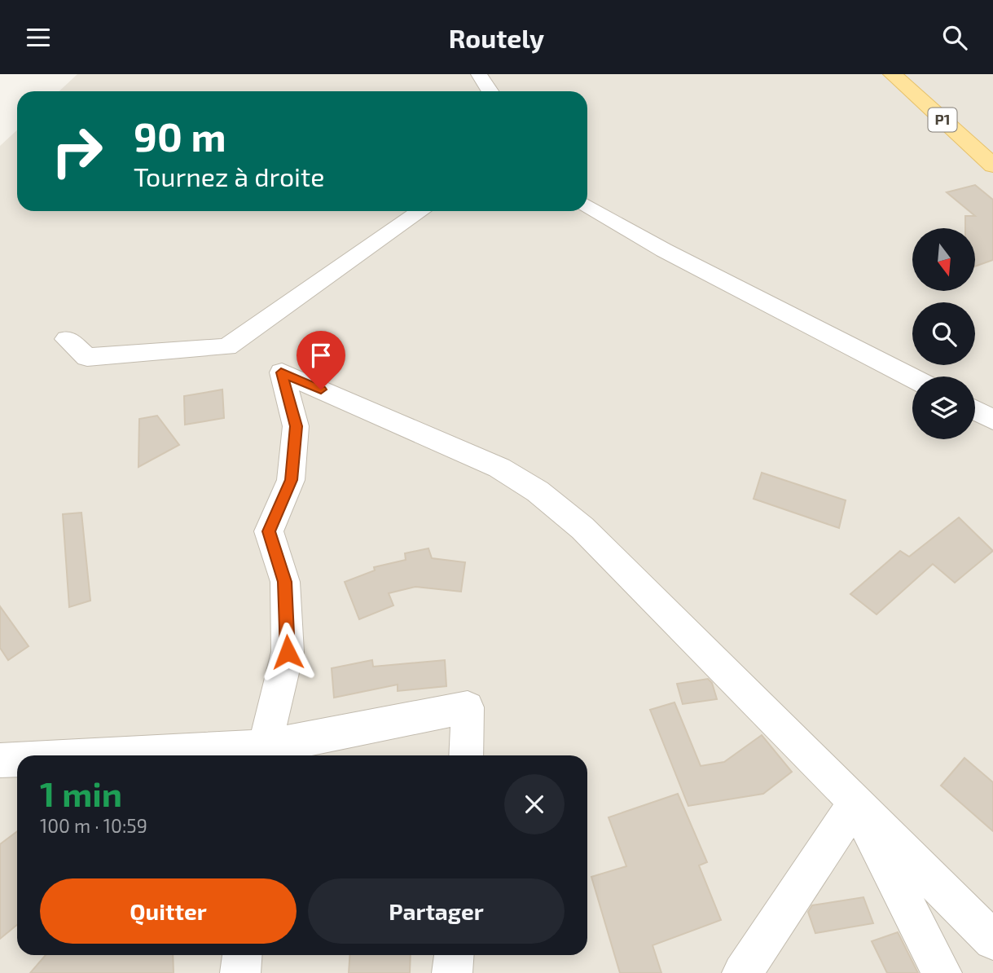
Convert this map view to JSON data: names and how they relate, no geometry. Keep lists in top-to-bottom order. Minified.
{"streets":{"main road":["P1"]},"north":"bottom","page":{"header":"Routely","turn":["90 m","Tournez à droite"],"heading":["1 min","100 m · 10:59"],"buttons":["Quitter","Partager"]}}
